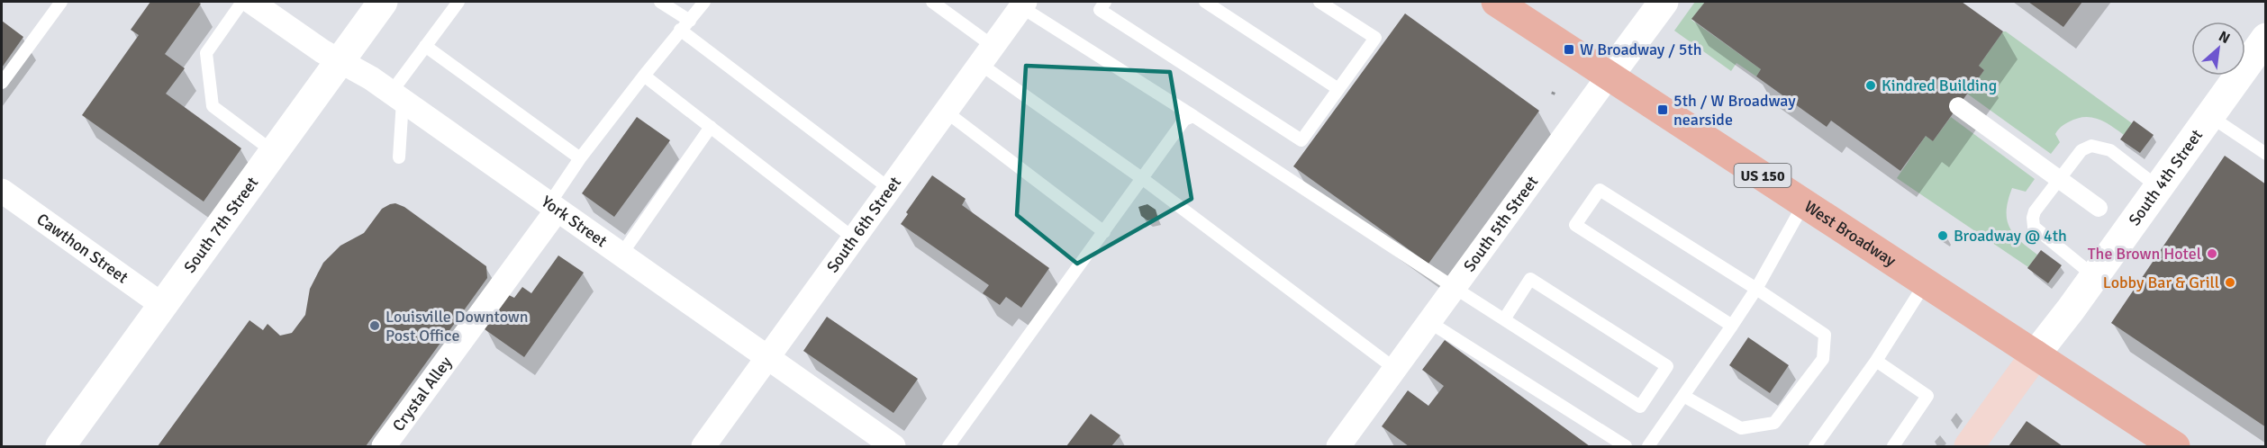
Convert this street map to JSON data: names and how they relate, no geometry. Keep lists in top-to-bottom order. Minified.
{"streets":{"main road":["US 150","South 4th Street","West Broadway"],"street":["York Street","South 7th Street","South 6th Street","South 5th Street","Cawthon Street","Crystal Alley"]},"crossings":[["South 4th Street","West Broadway"],["York Street","South 7th Street"],["York Street","South 6th Street"],["York Street","Crystal Alley"],["South 7th Street","Cawthon Street"],["South 5th Street","West Broadway"]],"places":{"transit":["W Broadway / 5th","5th / W Broadway nearside"],"other":["Kindred Building","Broadway @ 4th","The Brown Hotel","Lobby Bar & Grill","Louisville Downtown Post Office"]},"north":"top right"}
